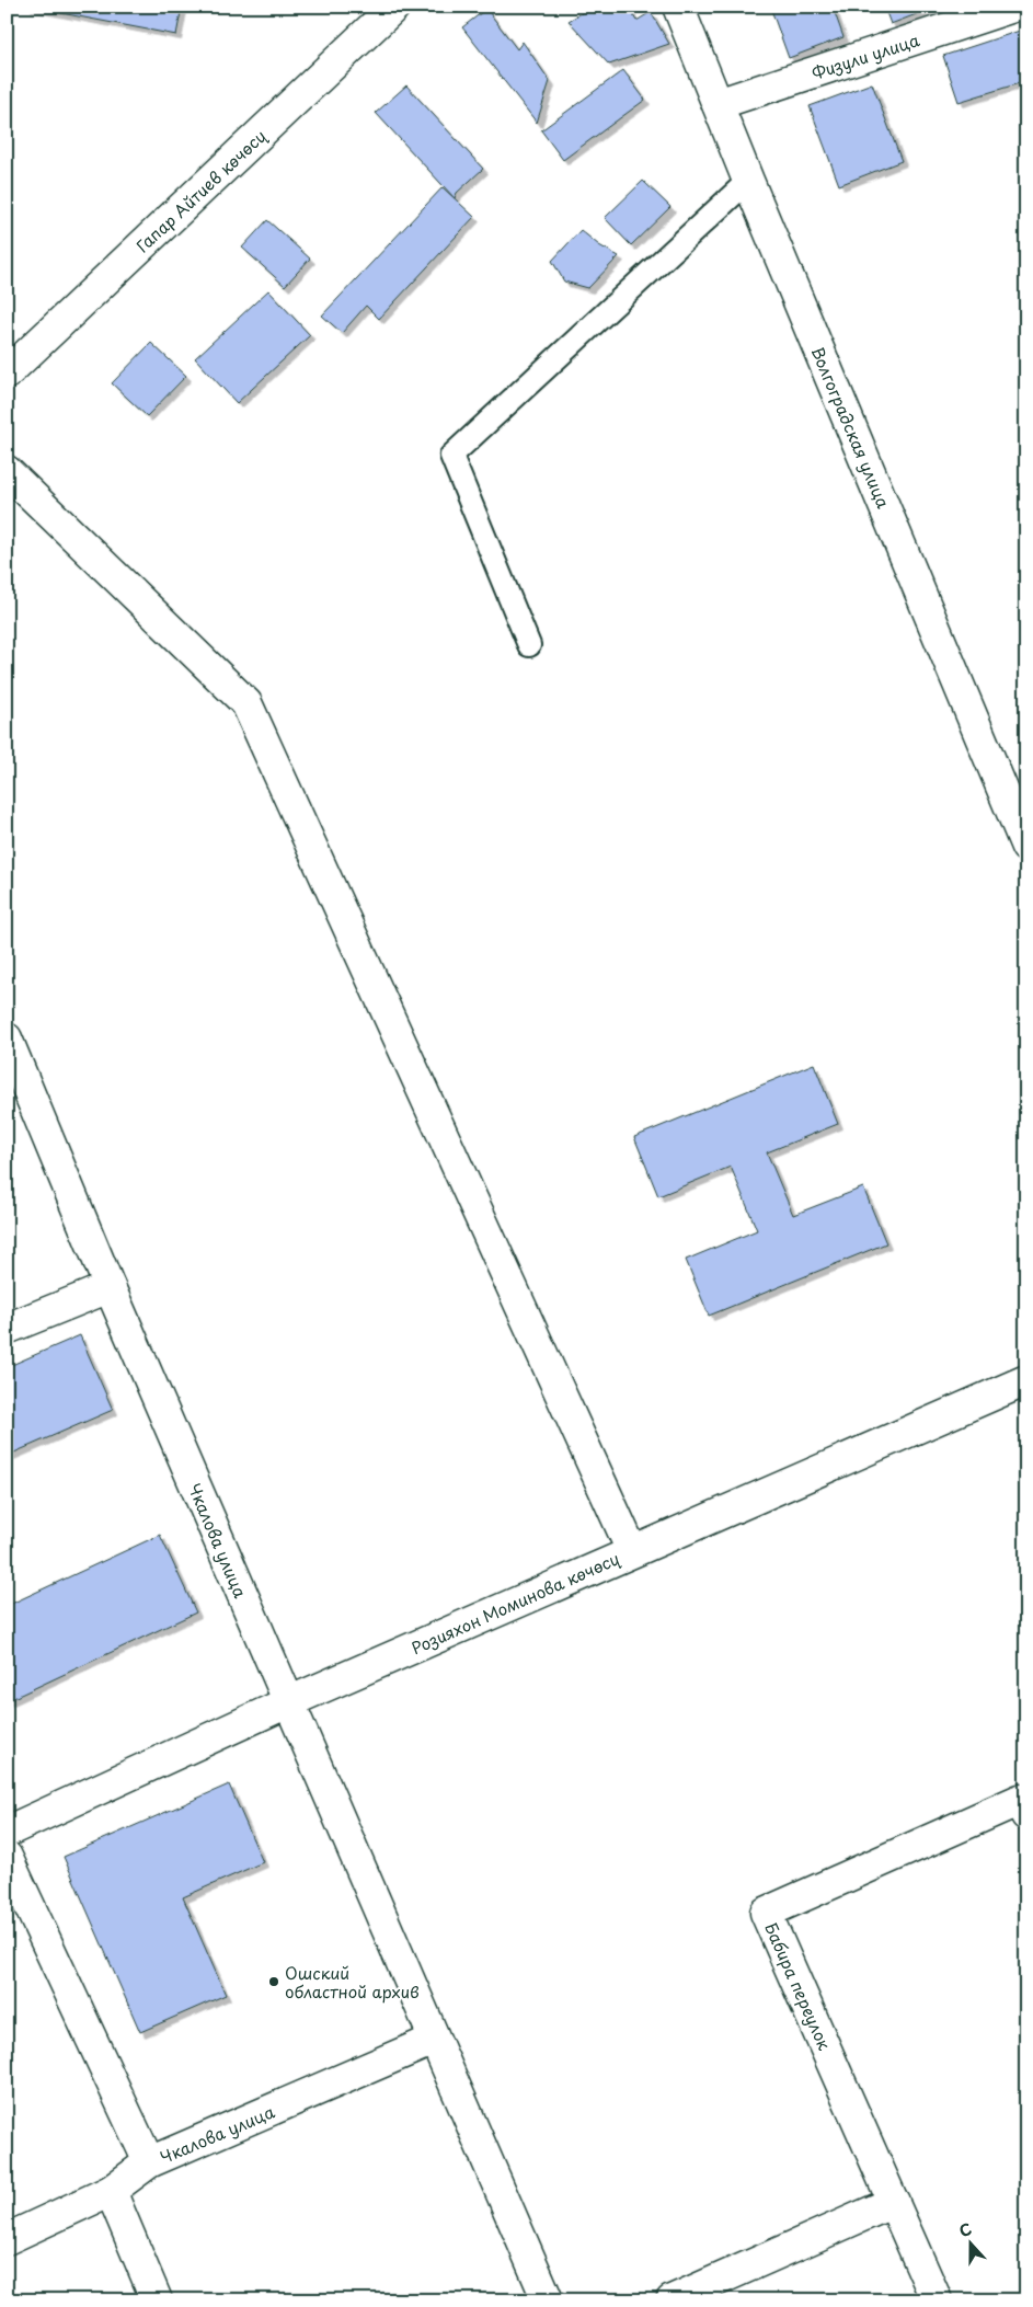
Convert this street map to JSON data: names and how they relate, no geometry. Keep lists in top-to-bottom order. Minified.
{"streets":{"street":["Физули улица","Гапар Айтиев көчөсү","Волгоградская улица","Чкалова улица","Розияхон Моминова көчөсү","Бабира переулок"]},"crossings":[["Физули улица","Волгоградская улица"],["Чкалова улица","Розияхон Моминова көчөсү"]],"places":["Ошский областной архив"],"north":"top"}
